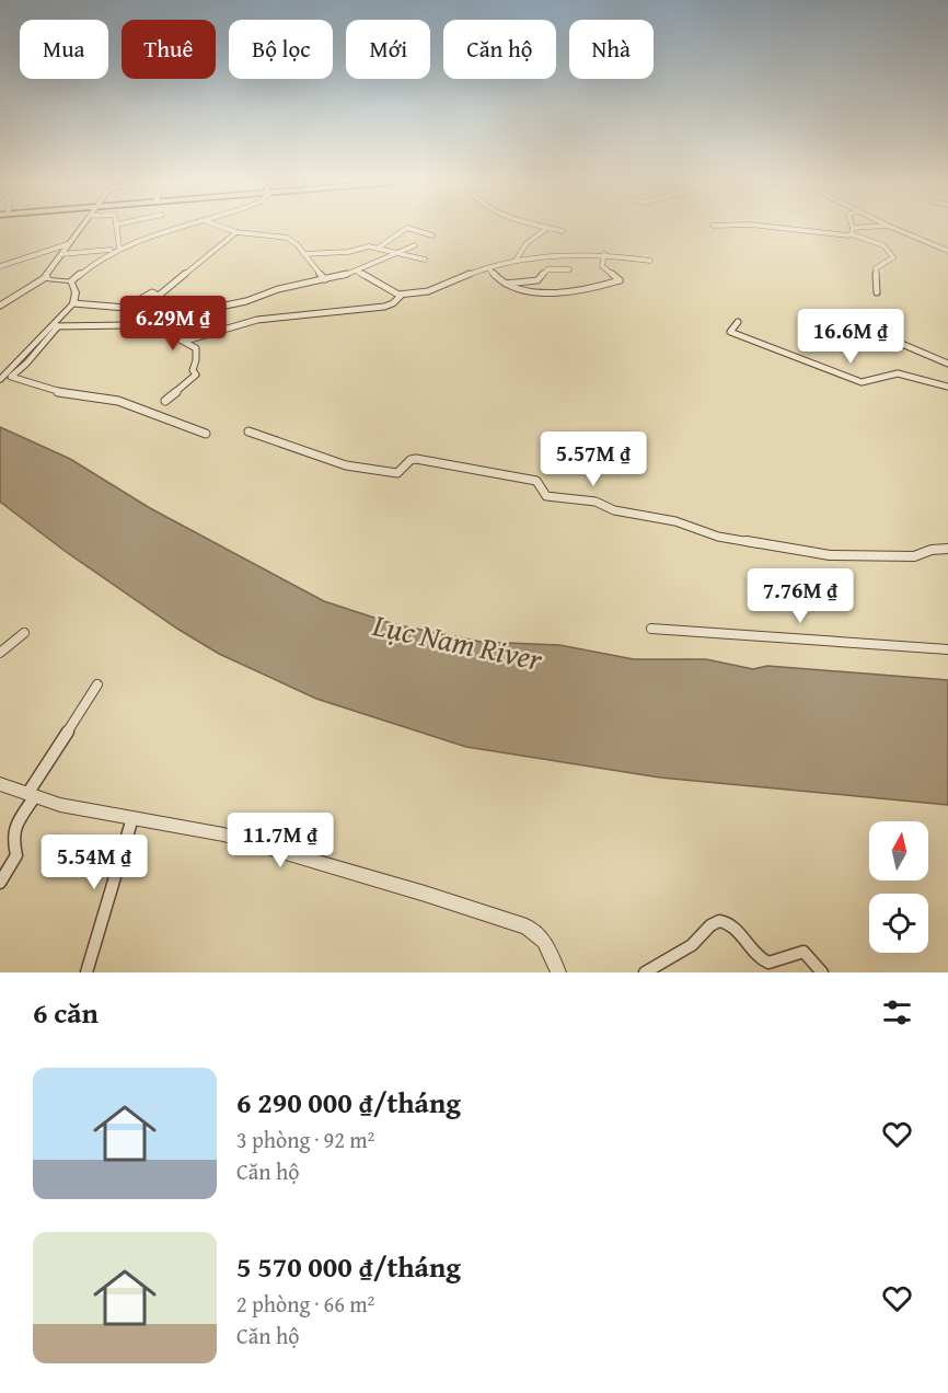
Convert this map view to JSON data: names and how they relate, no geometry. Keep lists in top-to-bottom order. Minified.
{"water":["Lục Nam River"],"north":"top","page":{"chip":["Mua","Thuê","Bộ lọc","Mới","Căn hộ","Nhà"],"price":["6.29M ₫","16.6M ₫","5.57M ₫","7.76M ₫","11.7M ₫","5.54M ₫"],"heading":"6 căn","list":[{"name":"6 290 000 ₫/tháng","note":"3 phòng · 92 m² · Căn hộ"},{"name":"5 570 000 ₫/tháng","note":"2 phòng · 66 m² · Căn hộ"}]}}
